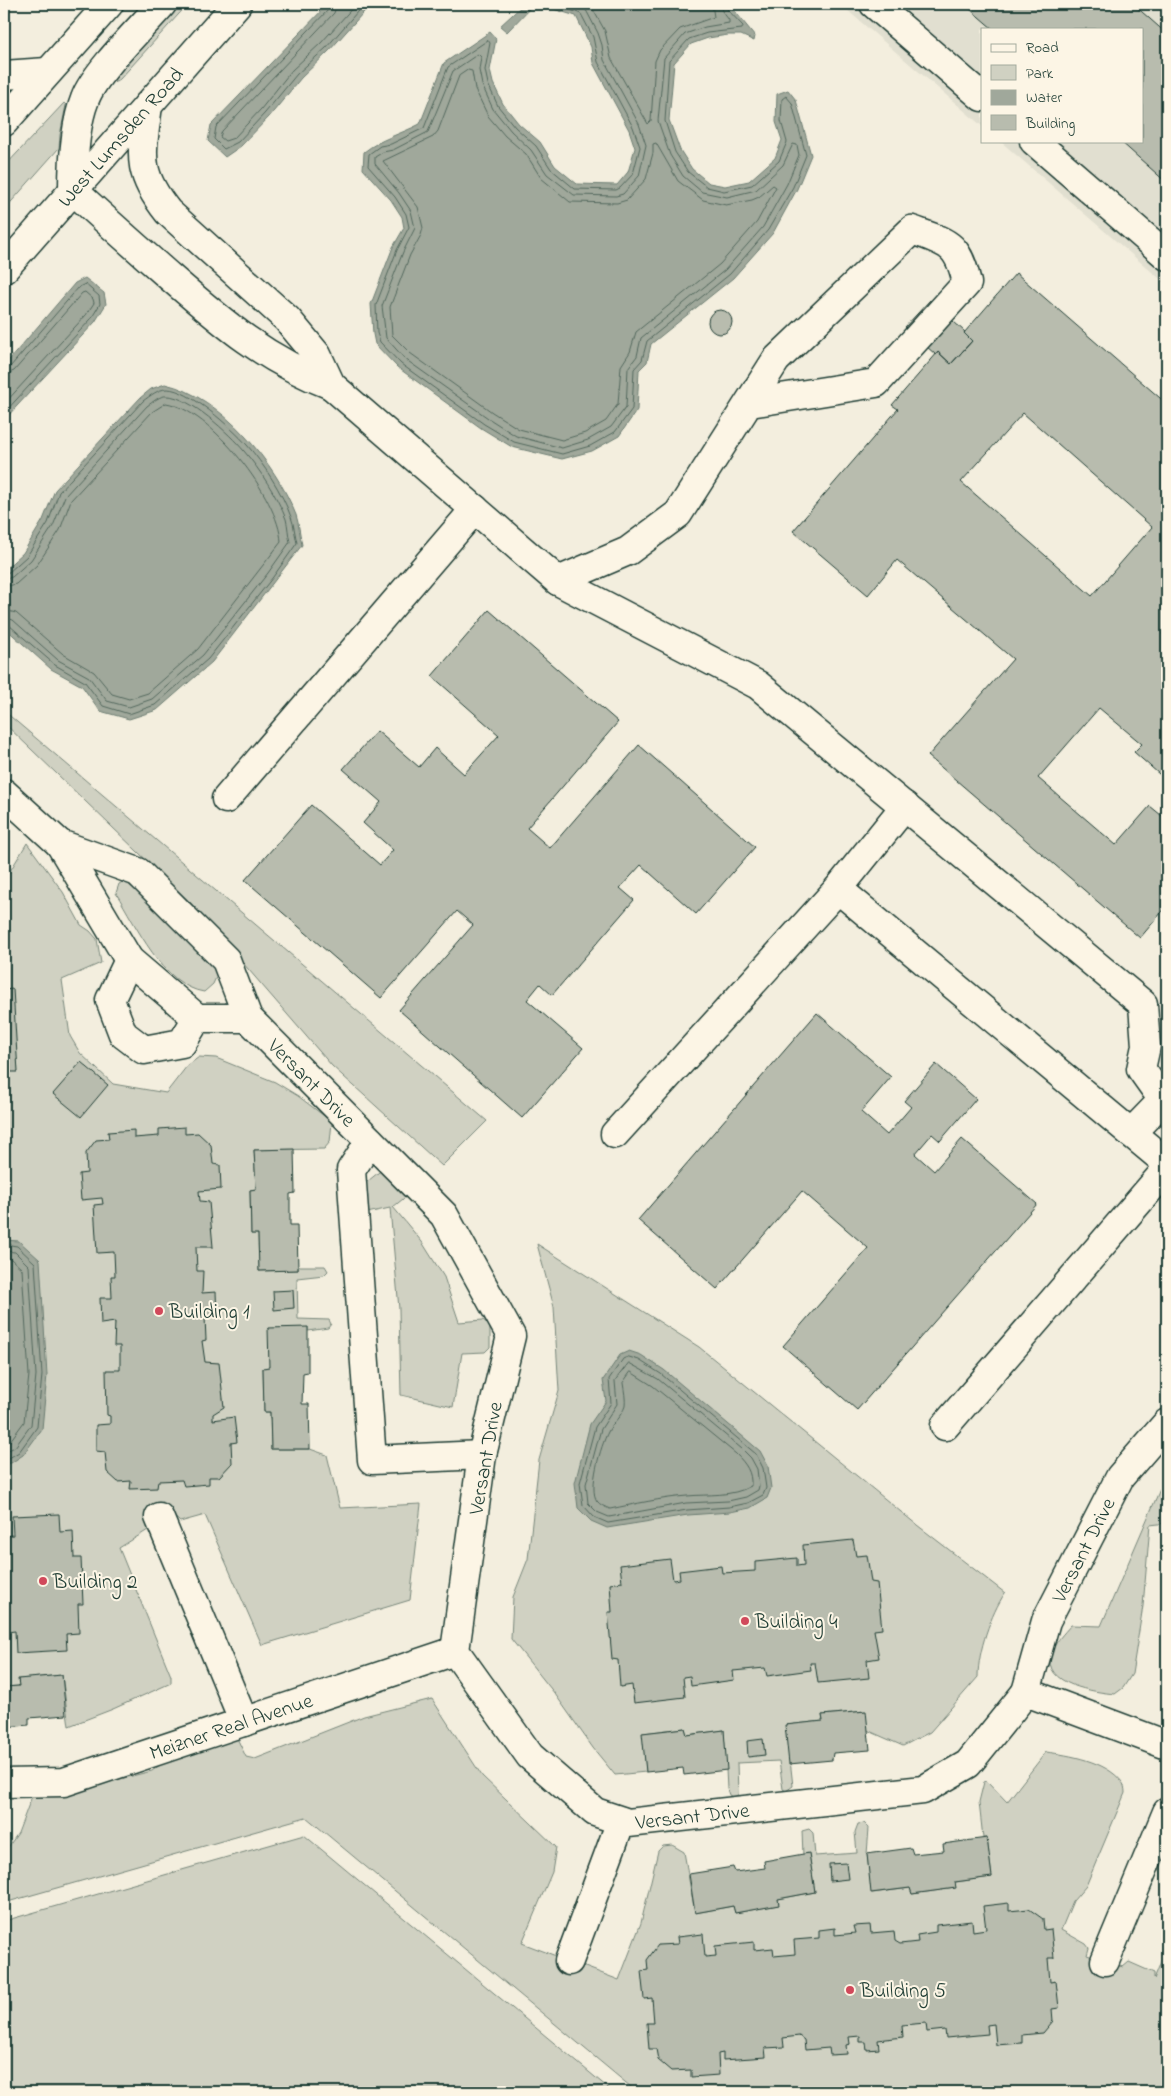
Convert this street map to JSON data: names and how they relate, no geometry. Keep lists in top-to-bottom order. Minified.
{"streets":{"street":["West Lumsden Road","Versant Drive","Meizner Real Avenue"]},"crossings":[["Versant Drive","Meizner Real Avenue"]],"places":["Building 1","Building 2","Building 4","Building 5"],"legend":["Road","Park","Water","Building"]}
